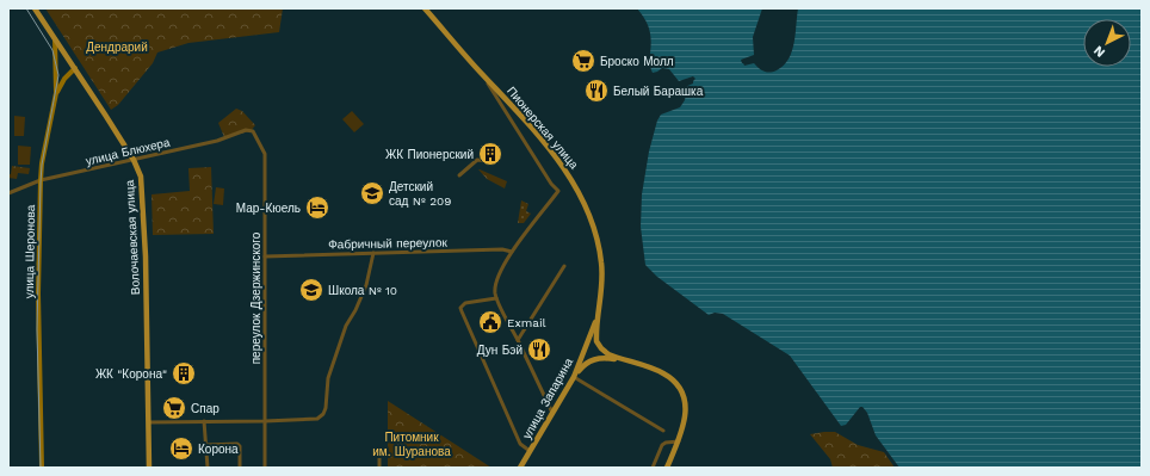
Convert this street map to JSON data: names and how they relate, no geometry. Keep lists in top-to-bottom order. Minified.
{"streets":{"main road":["Пионерская улица","Волочаевская улица","улица Шеронова","улица Запарина"],"street":["улица Блюхера","Фабричный переулок","переулок Дзержинского"]},"crossings":[["Пионерская улица","улица Запарина"],["улица Блюхера","Волочаевская улица"],["улица Блюхера","улица Шеронова"],["улица Блюхера","переулок Дзержинского"],["Волочаевская улица","улица Шеронова"],["Фабричный переулок","переулок Дзержинского"]],"parks":["Дендрарий","Питомник им. Шуранова"],"places":{"supermarket":["Броско Молл","Спар"],"restaurant":["Белый Барашка","Дун Бэй"],"building":["ЖК Пионерский","ЖК \"Корона\""],"school or university":["Детский сад № 209","Школа № 10"],"hotel":["Мар-Кюель","Корона"],"public building":["Exmail"]},"north":"bottom left"}
